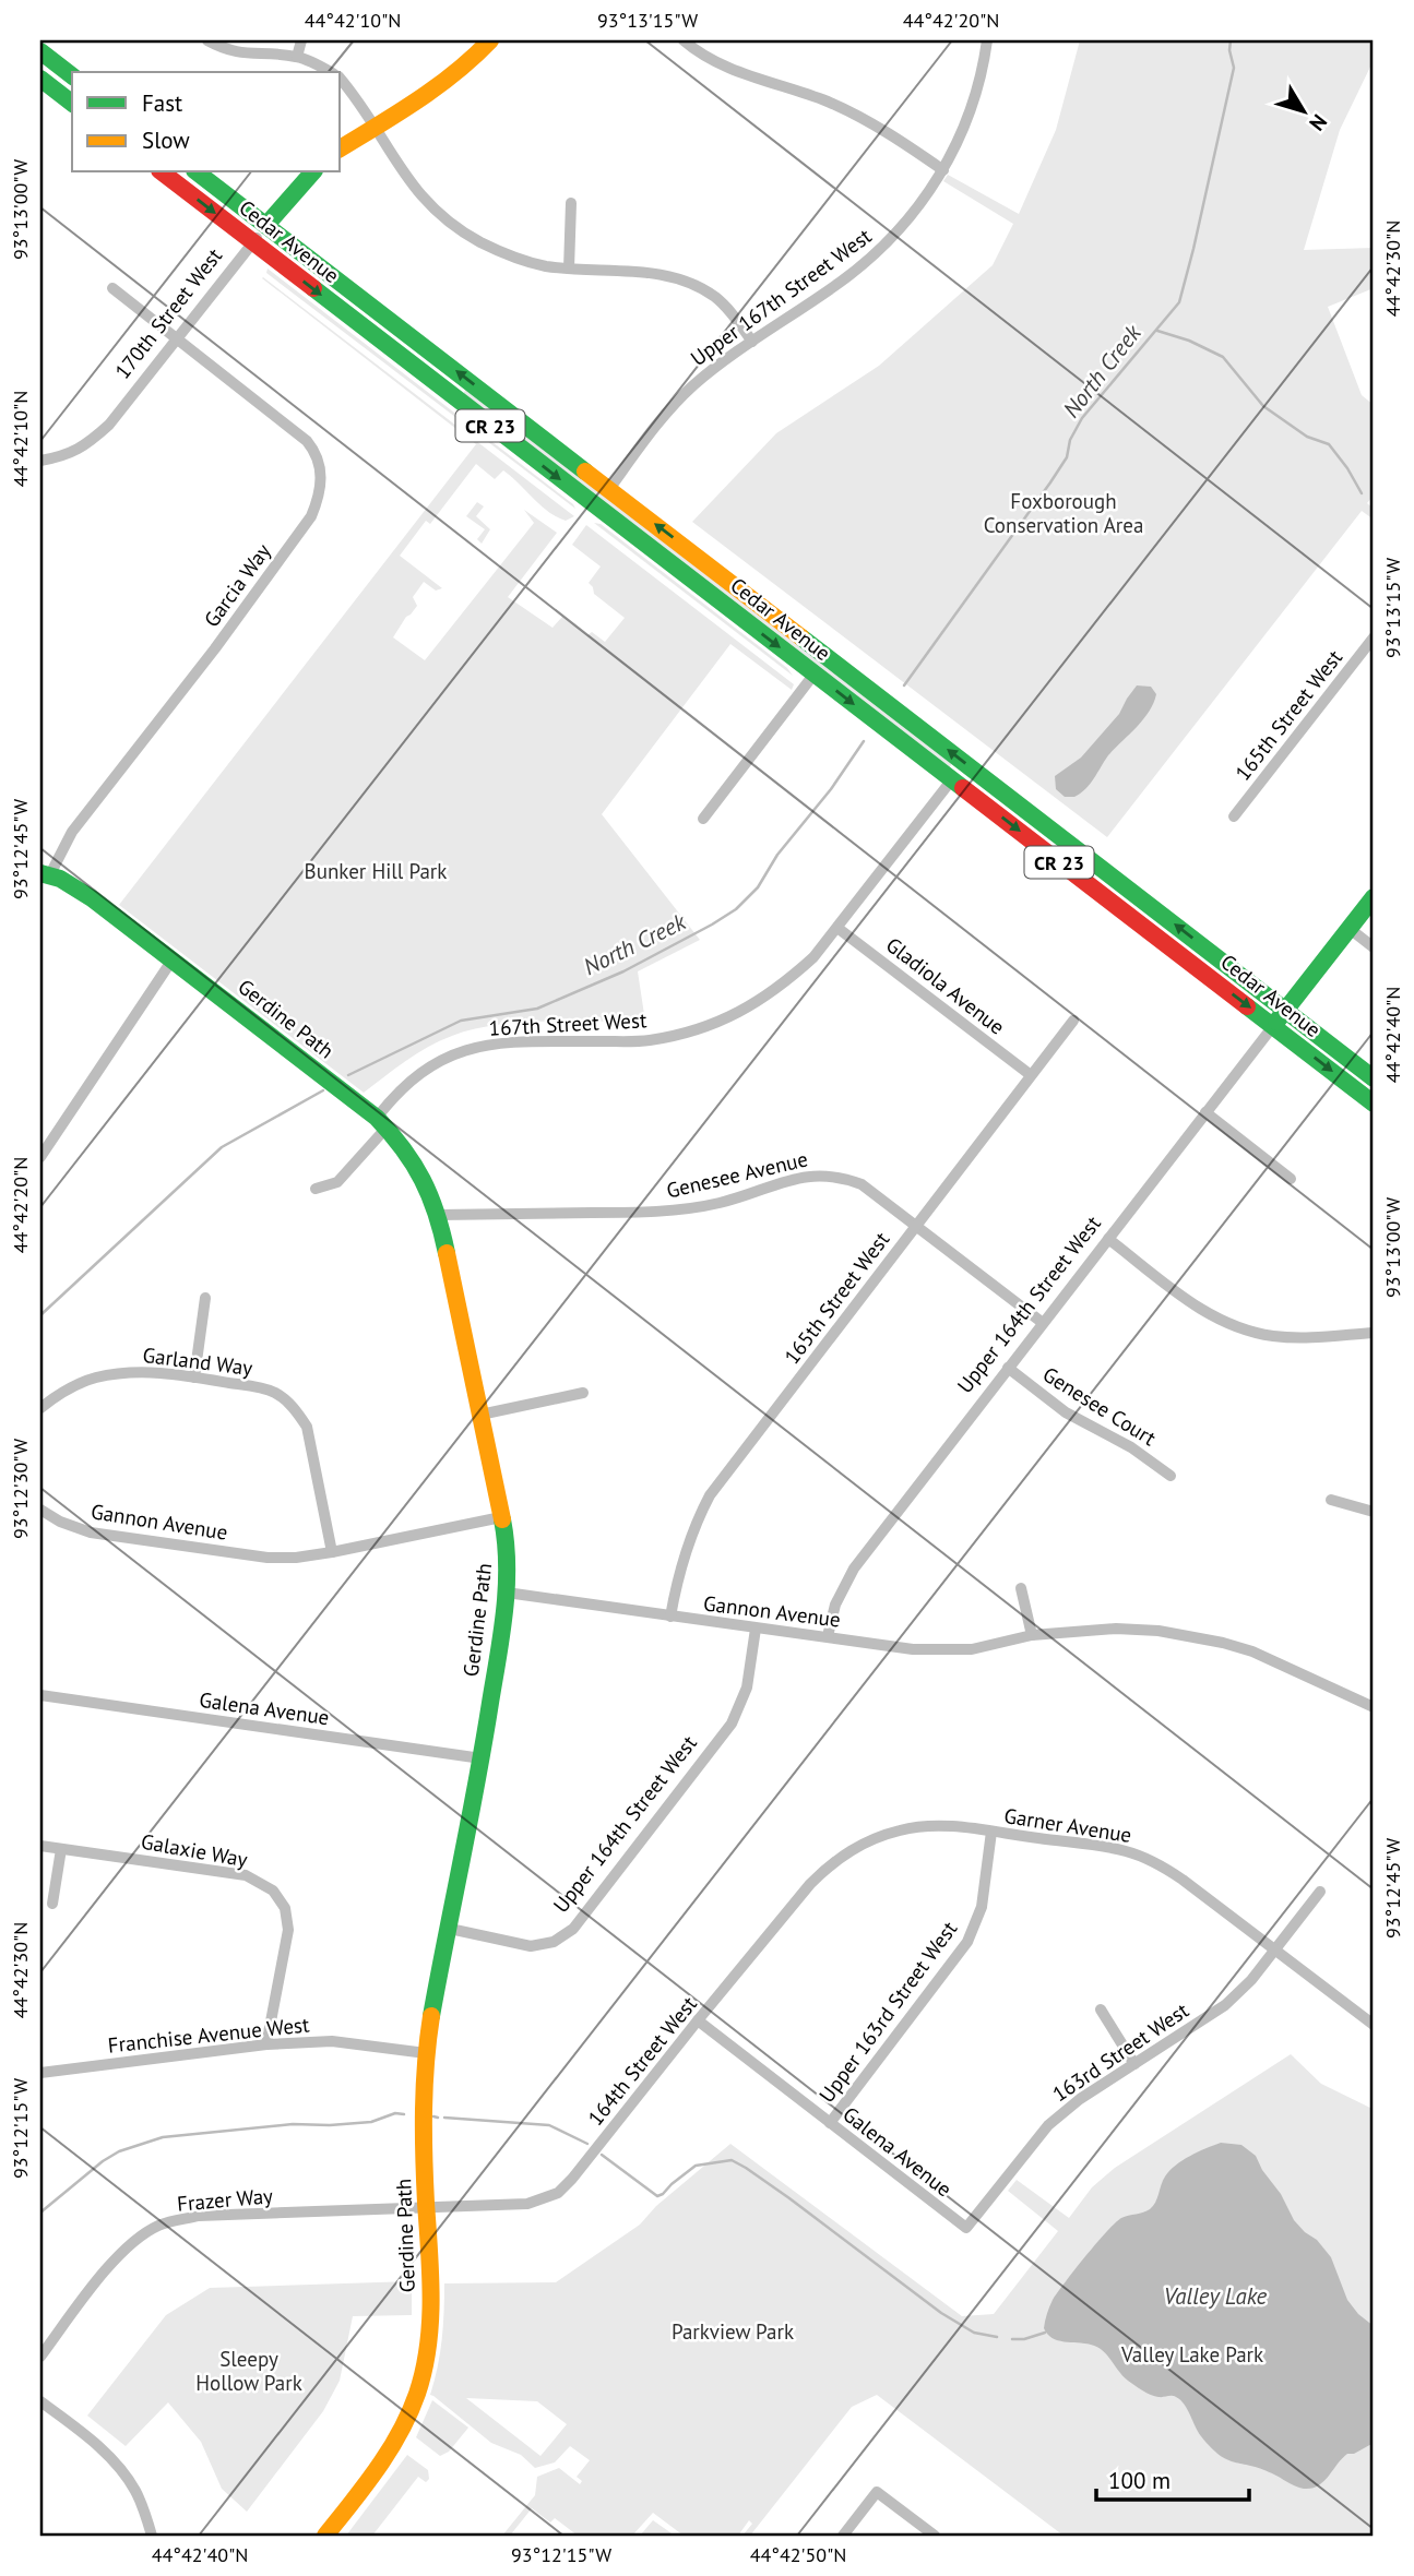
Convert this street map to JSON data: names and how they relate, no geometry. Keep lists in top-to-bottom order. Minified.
{"streets":{"main road":["Cedar Avenue","170th Street West","CR 23","Gerdine Path","Upper 164th Street West"],"street":["Upper 167th Street West","Garcia Way","165th Street West","Gladiola Avenue","167th Street West","Genesee Avenue","Garland Way","Genesee Court","Gannon Avenue","Galena Avenue","Garner Avenue","Galaxie Way","Upper 163rd Street West","Franchise Avenue West","163rd Street West","164th Street West","Frazer Way"]},"crossings":[["Cedar Avenue","Upper 167th Street West"],["Cedar Avenue","170th Street West"],["Cedar Avenue","167th Street West"],["Cedar Avenue","Upper 164th Street West"],["170th Street West","Garcia Way"],["Garcia Way","Gerdine Path"],["165th Street West","Gladiola Avenue"],["165th Street West","Genesee Avenue"],["165th Street West","Gannon Avenue"],["Gladiola Avenue","167th Street West"],["Gerdine Path","167th Street West"],["Gerdine Path","Genesee Avenue"],["Gerdine Path","Upper 164th Street West"],["Gerdine Path","Gannon Avenue"],["Gerdine Path","Galena Avenue"],["Gerdine Path","Franchise Avenue West"],["Gerdine Path","164th Street West"],["Gerdine Path","Frazer Way"],["Genesee Avenue","Upper 164th Street West"],["Upper 164th Street West","Genesee Court"],["Upper 164th Street West","Gannon Avenue"],["Garland Way","Gannon Avenue"],["Galena Avenue","Upper 163rd Street West"],["Galena Avenue","163rd Street West"],["Galena Avenue","164th Street West"],["Garner Avenue","Upper 163rd Street West"],["Garner Avenue","163rd Street West"],["Garner Avenue","164th Street West"],["Galaxie Way","Franchise Avenue West"],["164th Street West","Frazer Way"]],"water":["North Creek","Valley Lake"],"parks":["Foxborough Conservation Area","Bunker Hill Park","Parkview Park","Valley Lake Park","Sleepy Hollow Park"],"legend":["Fast","Slow"],"scale_bar":"100 m","north":"bottom right","coordinates":["44°42'10\"N","93°13'15\"W","44°42'20\"N","93°13'00\"W","44°42'30\"N","93°12'45\"W","44°42'40\"N","93°12'30\"W","93°12'15\"W","44°42'50\"N"]}
